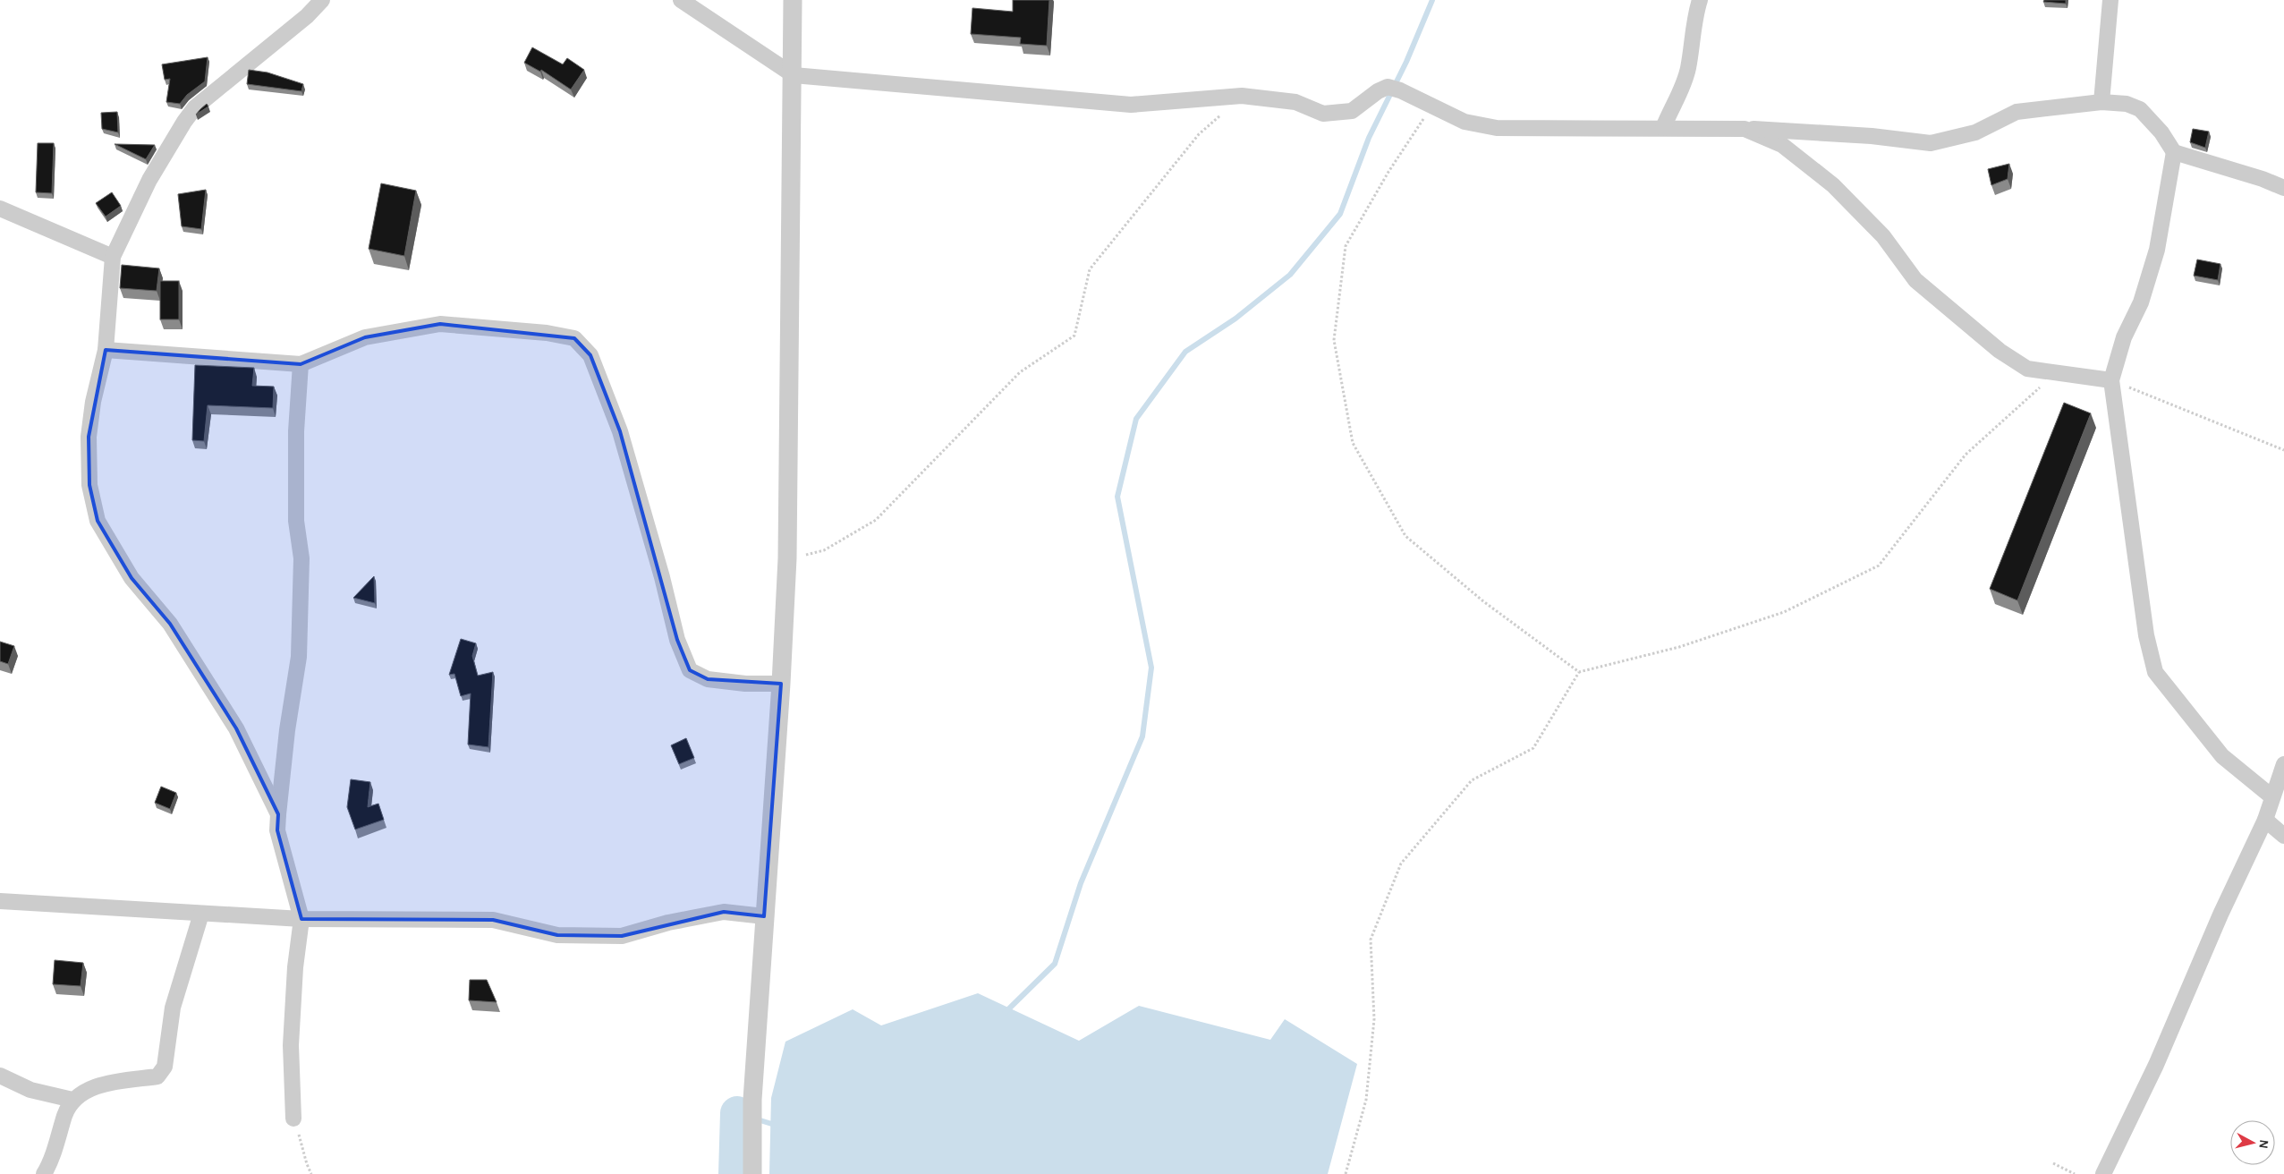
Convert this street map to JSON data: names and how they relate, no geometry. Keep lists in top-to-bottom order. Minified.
{"north":"right"}
